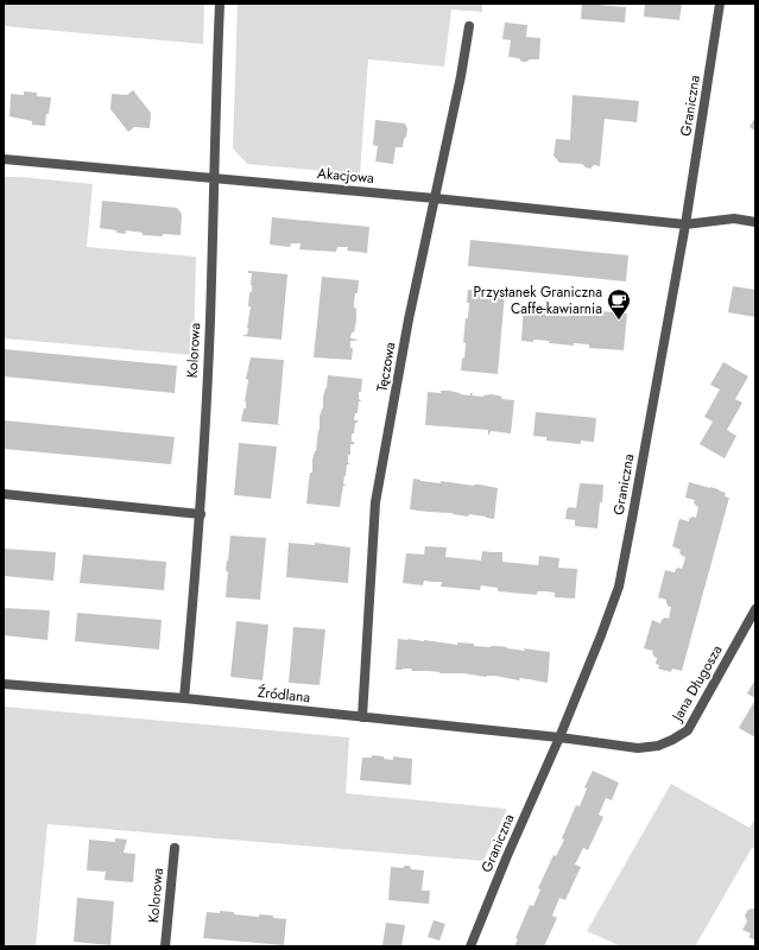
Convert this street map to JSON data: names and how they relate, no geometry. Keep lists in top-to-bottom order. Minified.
{"streets":{"street":["Graniczna","Akacjowa","Kolorowa","Tęczowa","Jana Długosza","Źródlana"]},"crossings":[["Graniczna","Akacjowa"],["Graniczna","Jana Długosza"],["Graniczna","Źródlana"],["Akacjowa","Kolorowa"],["Akacjowa","Tęczowa"],["Kolorowa","Źródlana"],["Tęczowa","Źródlana"],["Jana Długosza","Źródlana"]],"places":{"cafe":["Przystanek Graniczna Caffe-kawiarnia"]}}
